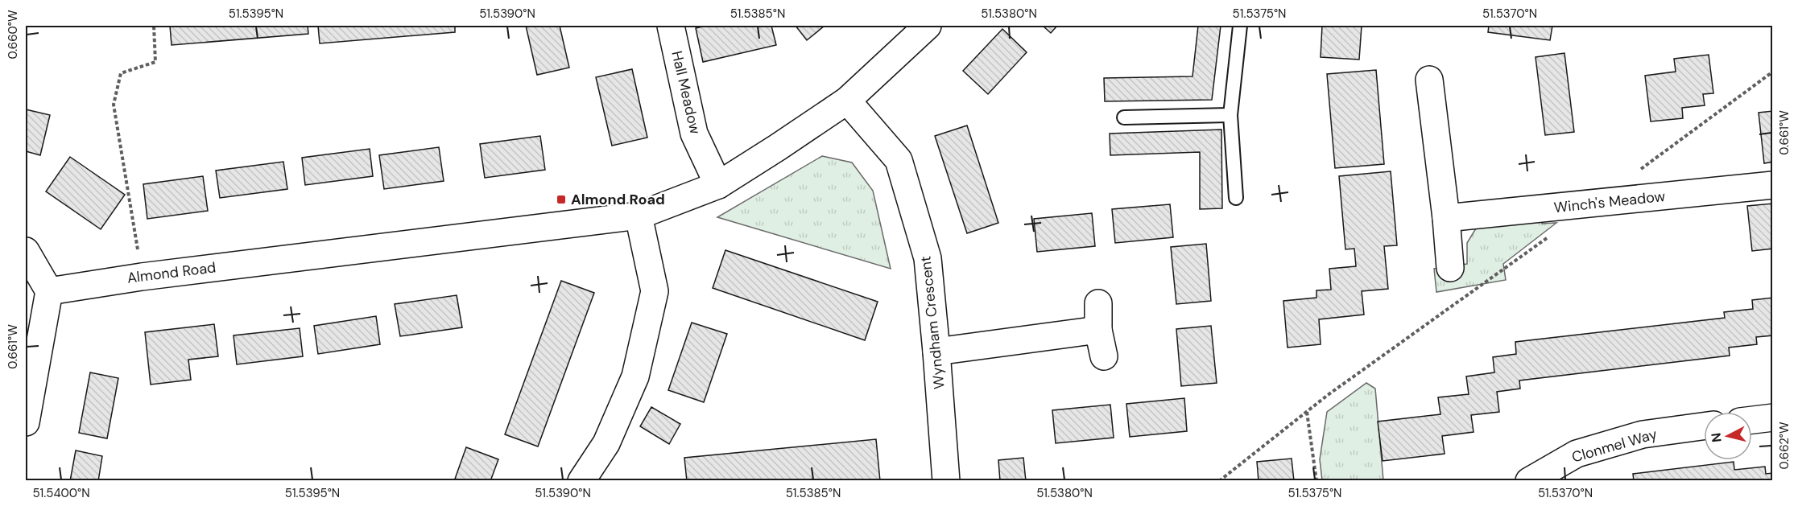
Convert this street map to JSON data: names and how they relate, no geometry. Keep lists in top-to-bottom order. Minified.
{"streets":{"street":["Hall Meadow","Winch's Meadow","Almond Road","Wyndham Crescent","Clonmel Way"]},"crossings":[["Hall Meadow","Almond Road"],["Almond Road","Wyndham Crescent"]],"places":{"transit":["Almond Road"]},"north":"left","coordinates":["51.5395°N","51.5390°N","51.5385°N","51.5380°N","51.5375°N","51.5370°N","0.660°W","0.661°W","0.662°W","51.5400°N"]}
